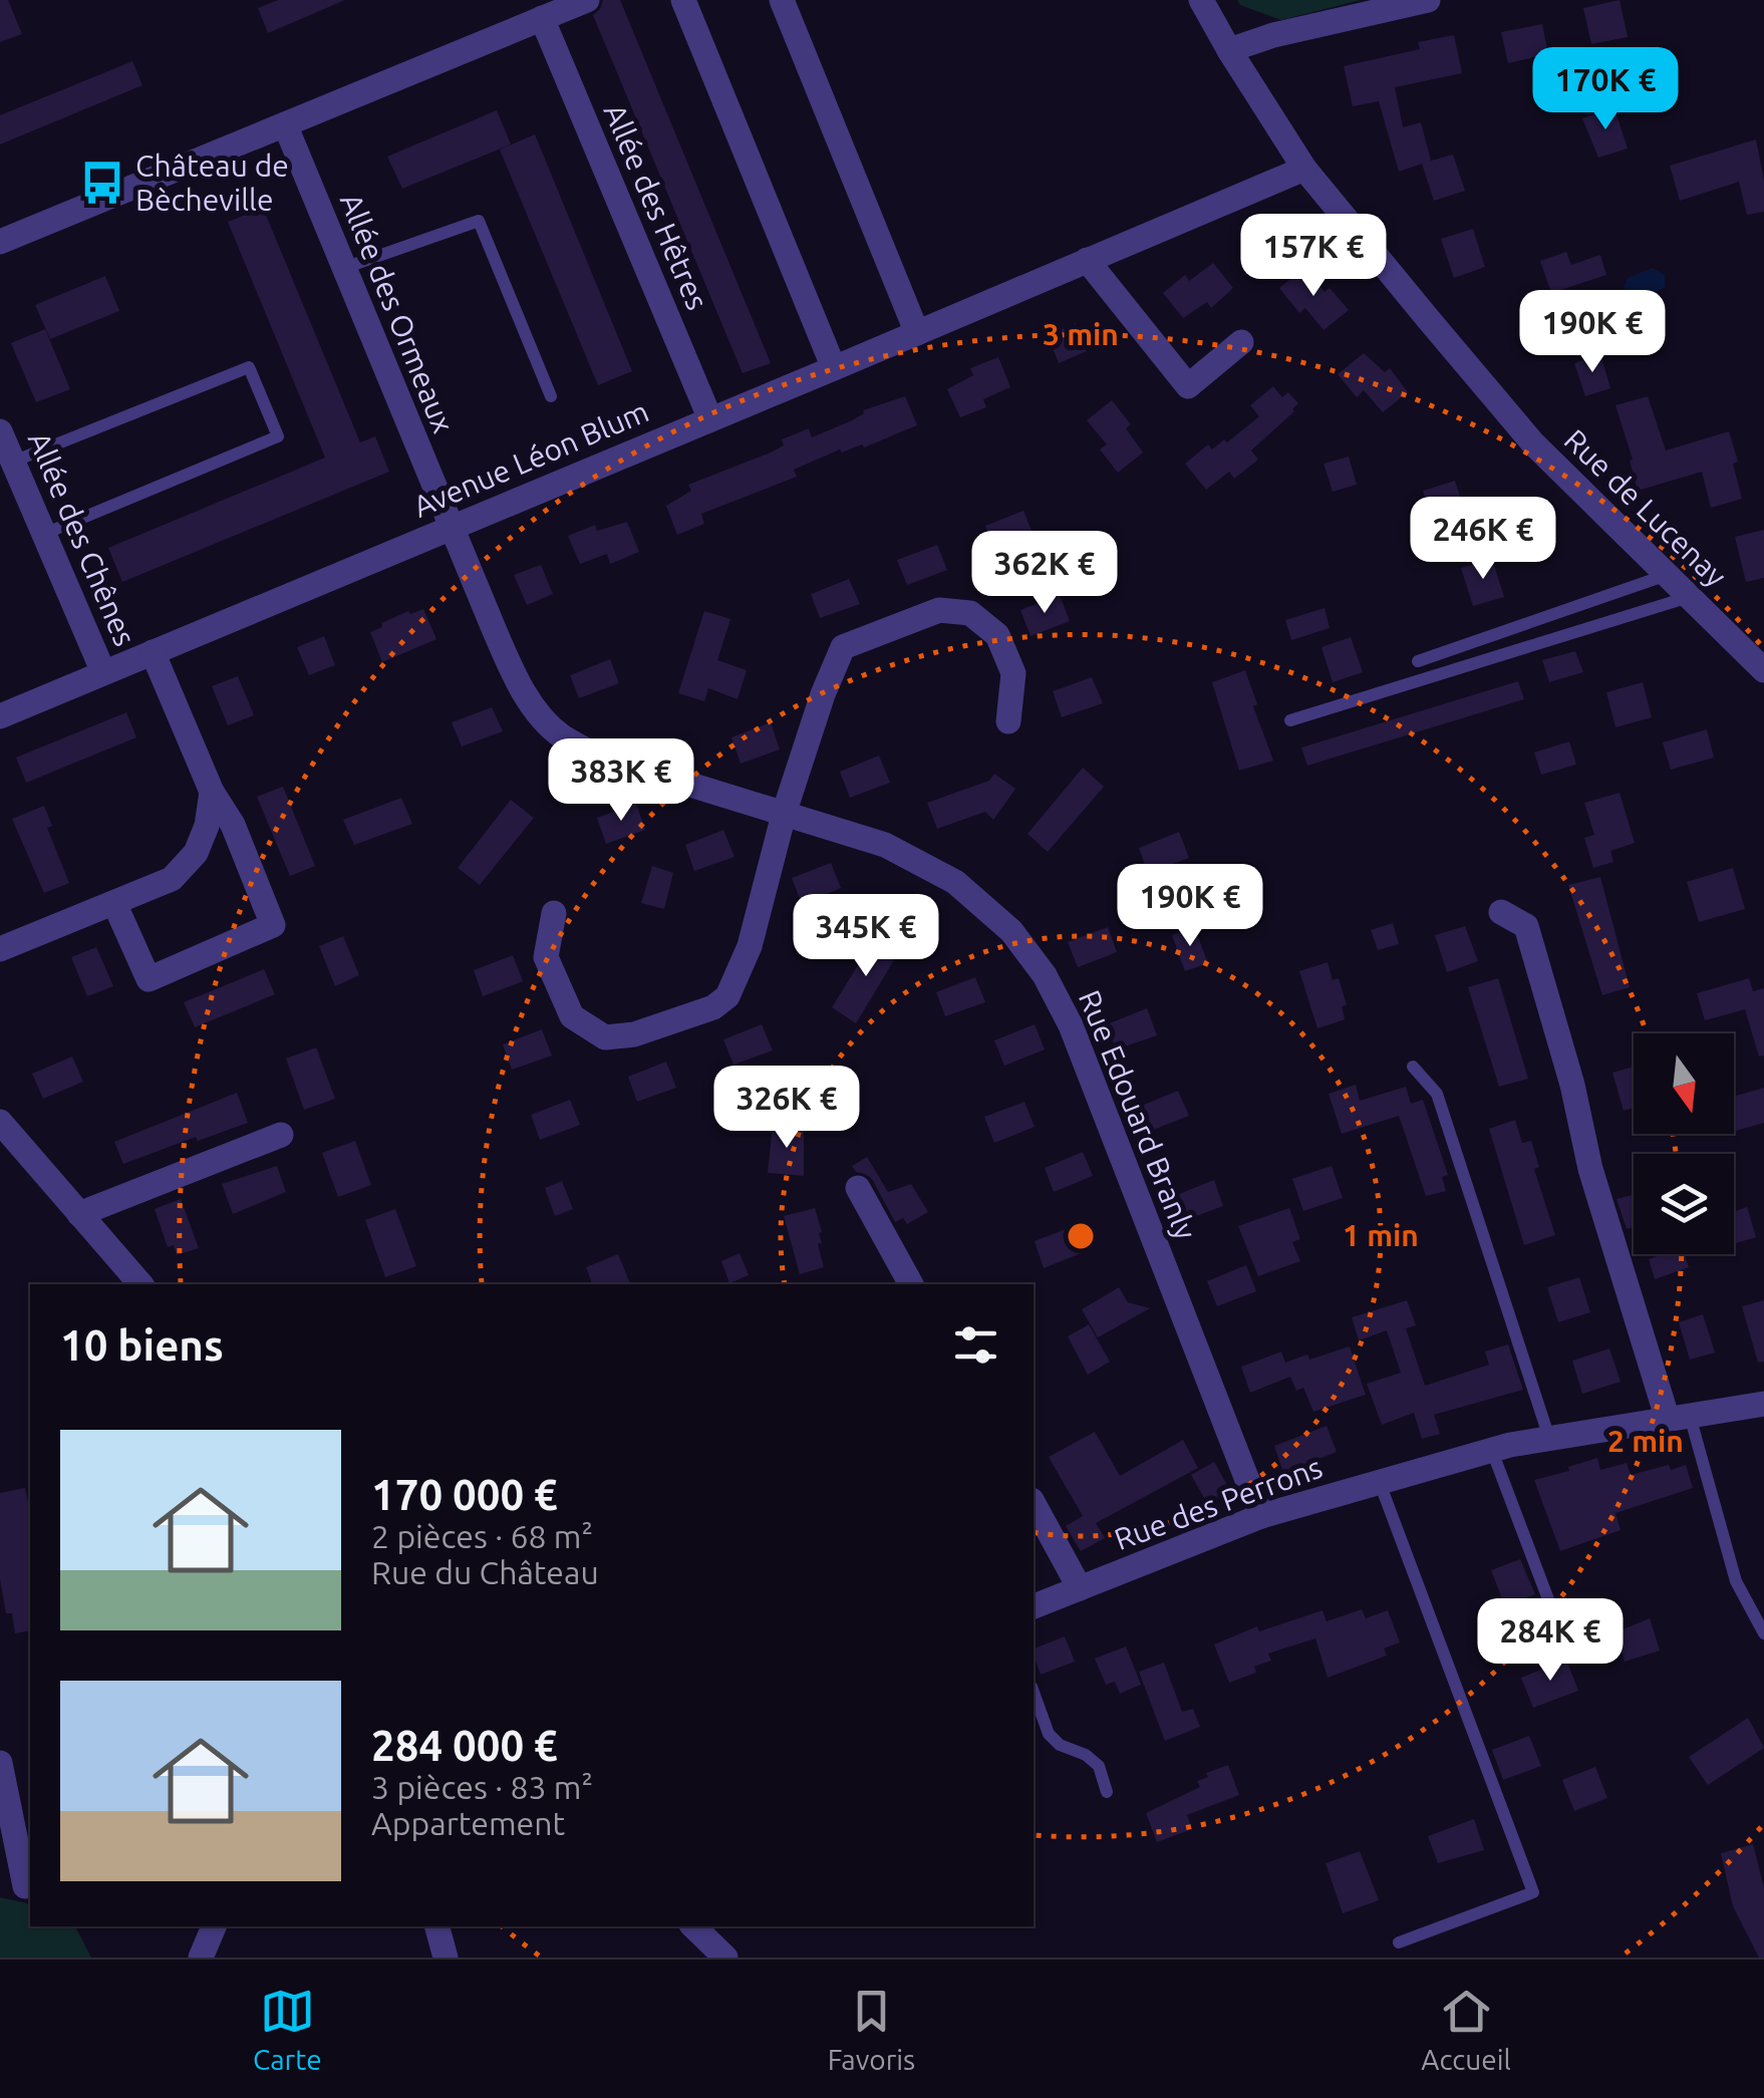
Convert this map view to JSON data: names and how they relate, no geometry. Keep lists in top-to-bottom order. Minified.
{"streets":{"street":["Allée des Hêtres","Allée des Ormeaux","Avenue Léon Blum","Rue de Lucenay","Allée des Chênes","Rue Edouard Branly","Rue des Perrons"]},"crossings":[["Allée des Hêtres","Avenue Léon Blum"],["Allée des Ormeaux","Avenue Léon Blum"],["Allée des Ormeaux","Rue Edouard Branly"],["Avenue Léon Blum","Rue de Lucenay"],["Avenue Léon Blum","Allée des Chênes"],["Avenue Léon Blum","Rue Edouard Branly"],["Rue Edouard Branly","Rue des Perrons"]],"places":{"bus stop":["Château de Bècheville"]},"north":"bottom","page":{"price":["170K €","157K €","190K €","246K €","362K €","383K €","190K €","345K €","326K €","284K €"],"heading":"10 biens","list":[{"name":"170 000 €","note":"2 pièces · 68 m² · Rue du Château"},{"name":"284 000 €","note":"3 pièces · 83 m² · Appartement"}],"tabs":["Carte","Favoris","Accueil"]},"rings":["3 min","1 min","2 min"]}
